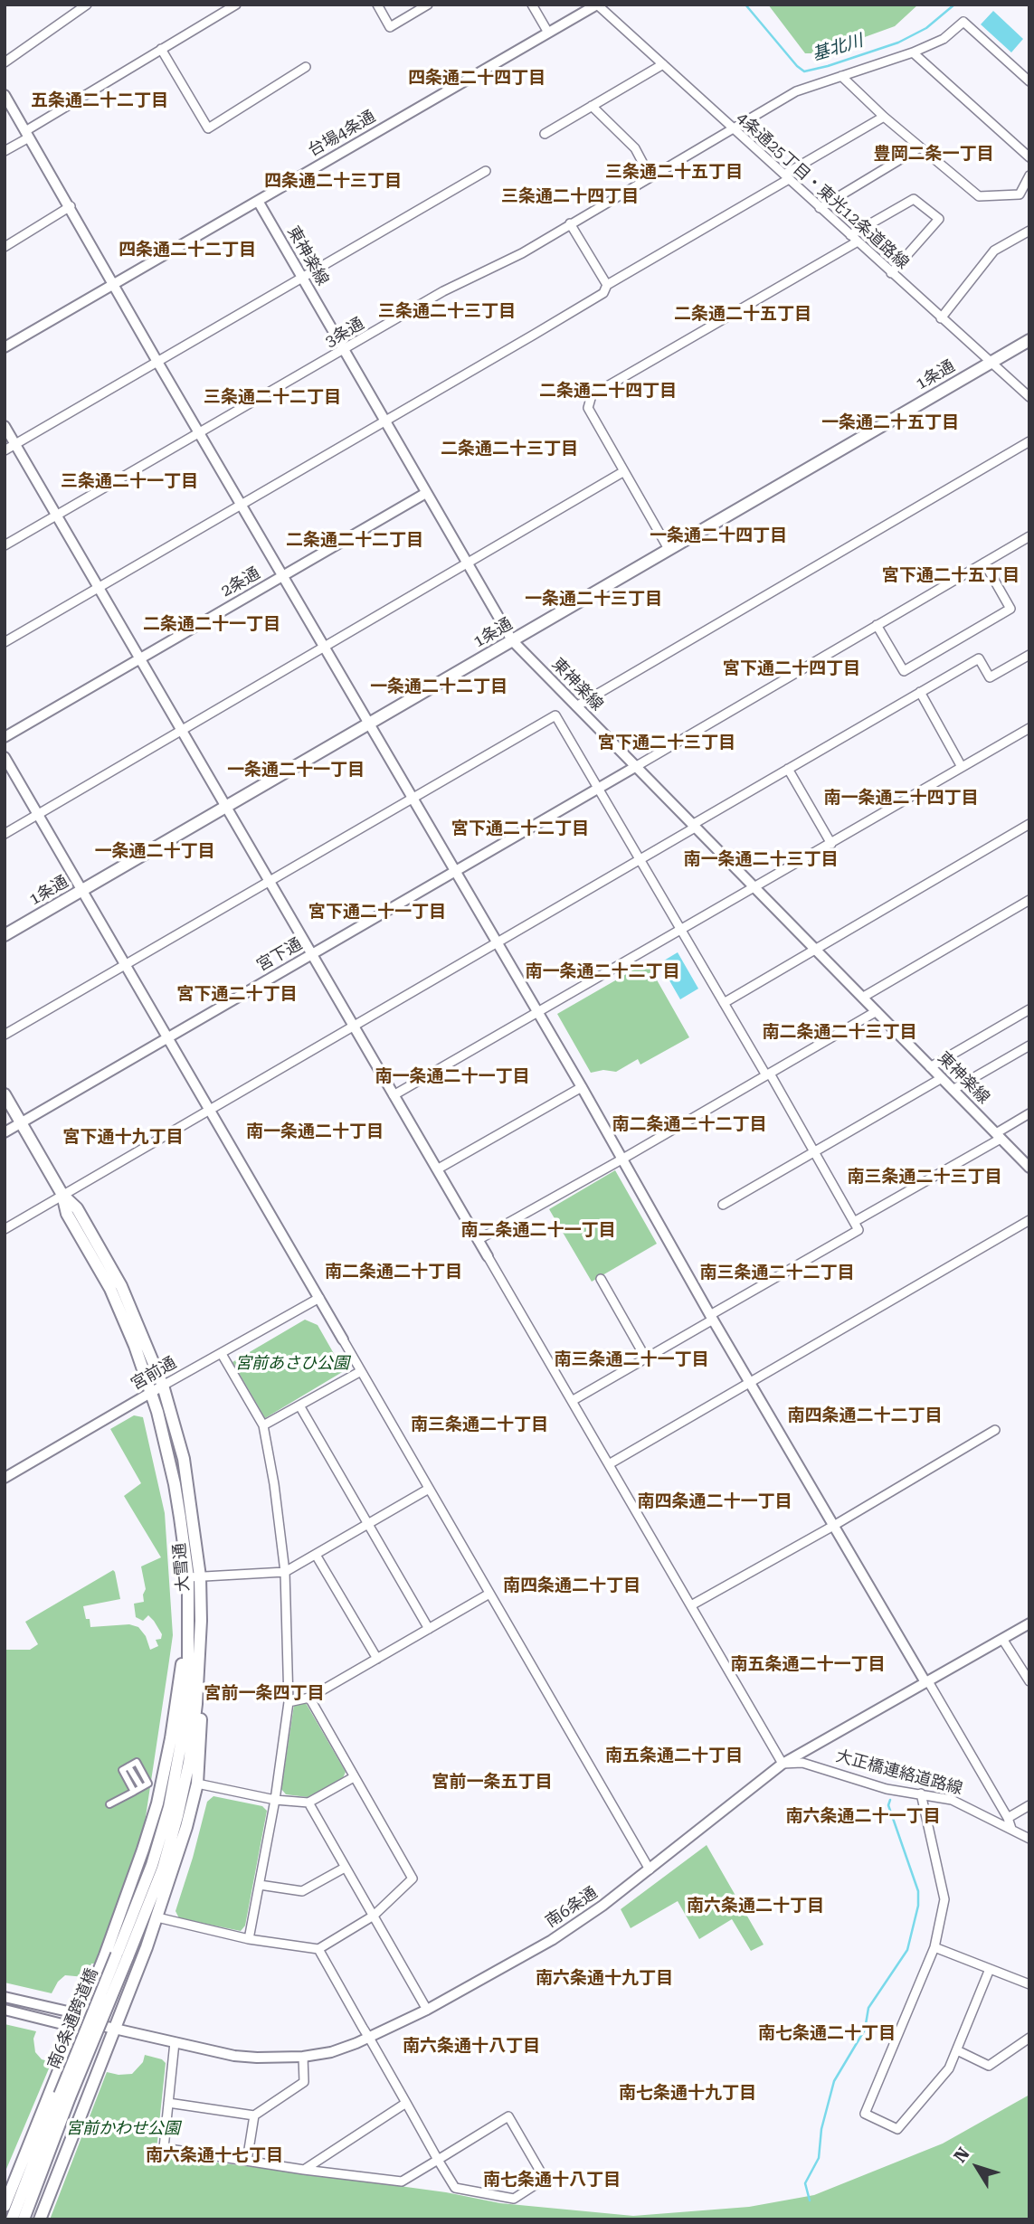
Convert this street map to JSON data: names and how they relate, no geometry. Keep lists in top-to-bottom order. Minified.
{"streets":{"main road":["1条通","大雪通","南6条通跨道橋"],"street":["台場4条通","4条通25丁目・東光12条道路線","東神楽線","3条通","2条通","宮下通","宮前通","大正橋連絡道路線","南6条通"]},"crossings":[["台場4条通","4条通25丁目・東光12条道路線"],["台場4条通","東神楽線"],["4条通25丁目・東光12条道路線","3条通"],["4条通25丁目・東光12条道路線","1条通"],["東神楽線","3条通"],["東神楽線","1条通"],["東神楽線","2条通"],["東神楽線","宮下通"],["宮下通","大雪通"],["宮前通","大雪通"],["大雪通","南6条通跨道橋"],["大正橋連絡道路線","南6条通"]],"districts":["四条通二十四丁目","五条通二十二丁目","豊岡二条一丁目","三条通二十五丁目","四条通二十三丁目","三条通二十四丁目","四条通二十二丁目","三条通二十三丁目","二条通二十五丁目","二条通二十四丁目","三条通二十二丁目","一条通二十五丁目","二条通二十三丁目","三条通二十一丁目","一条通二十四丁目","二条通二十二丁目","宮下通二十五丁目","一条通二十三丁目","二条通二十一丁目","宮下通二十四丁目","一条通二十二丁目","宮下通二十三丁目","一条通二十一丁目","南一条通二十四丁目","宮下通二十二丁目","一条通二十丁目","南一条通二十三丁目","宮下通二十一丁目","南一条通二十二丁目","宮下通二十丁目","南二条通二十三丁目","南一条通二十一丁目","南二条通二十二丁目","南一条通二十丁目","宮下通十九丁目","南三条通二十三丁目","南二条通二十一丁目","南二条通二十丁目","南三条通二十二丁目","南三条通二十一丁目","南四条通二十二丁目","南三条通二十丁目","南四条通二十一丁目","南四条通二十丁目","南五条通二十一丁目","宮前一条四丁目","南五条通二十丁目","宮前一条五丁目","南六条通二十一丁目","南六条通二十丁目","南六条通十九丁目","南七条通二十丁目","南六条通十八丁目","南七条通十九丁目","南六条通十七丁目","南七条通十八丁目"],"water":["基北川"],"parks":["宮前あさひ公園","宮前かわせ公園"],"north":"top left"}
